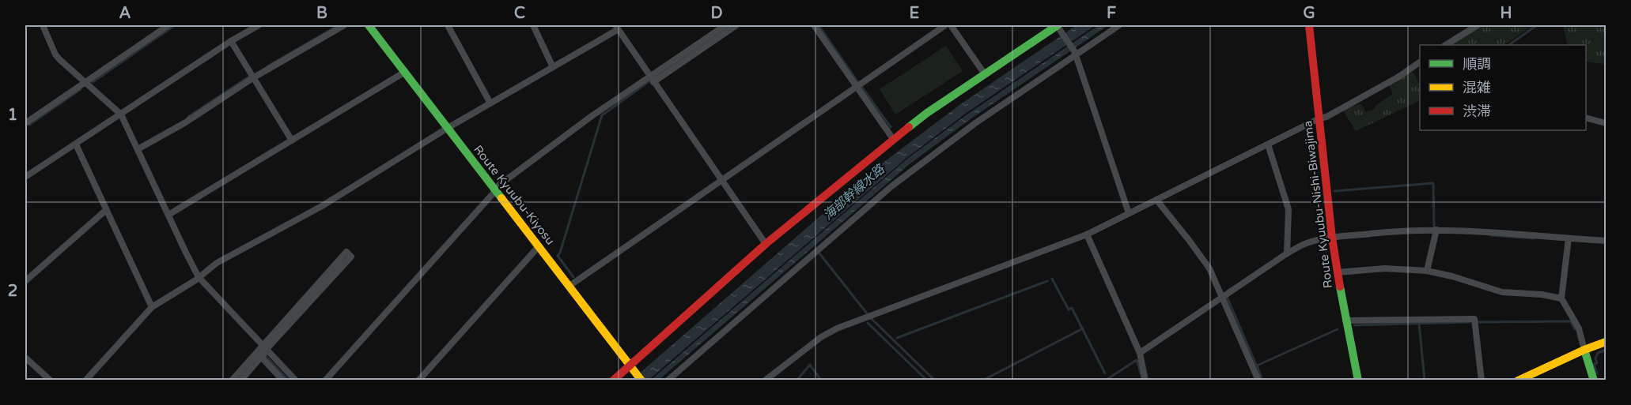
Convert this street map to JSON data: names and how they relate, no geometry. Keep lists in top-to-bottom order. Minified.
{"streets":{"main road":["Route Kyuubu-Kiyosu","Route Kyuubu-Nishi-Biwajima"]},"water":["海部幹線水路"],"legend":["順調","混雑","渋滞"],"grid":{"columns":["A","B","C","D","E","F","G","H"],"rows":["1","2"]}}
